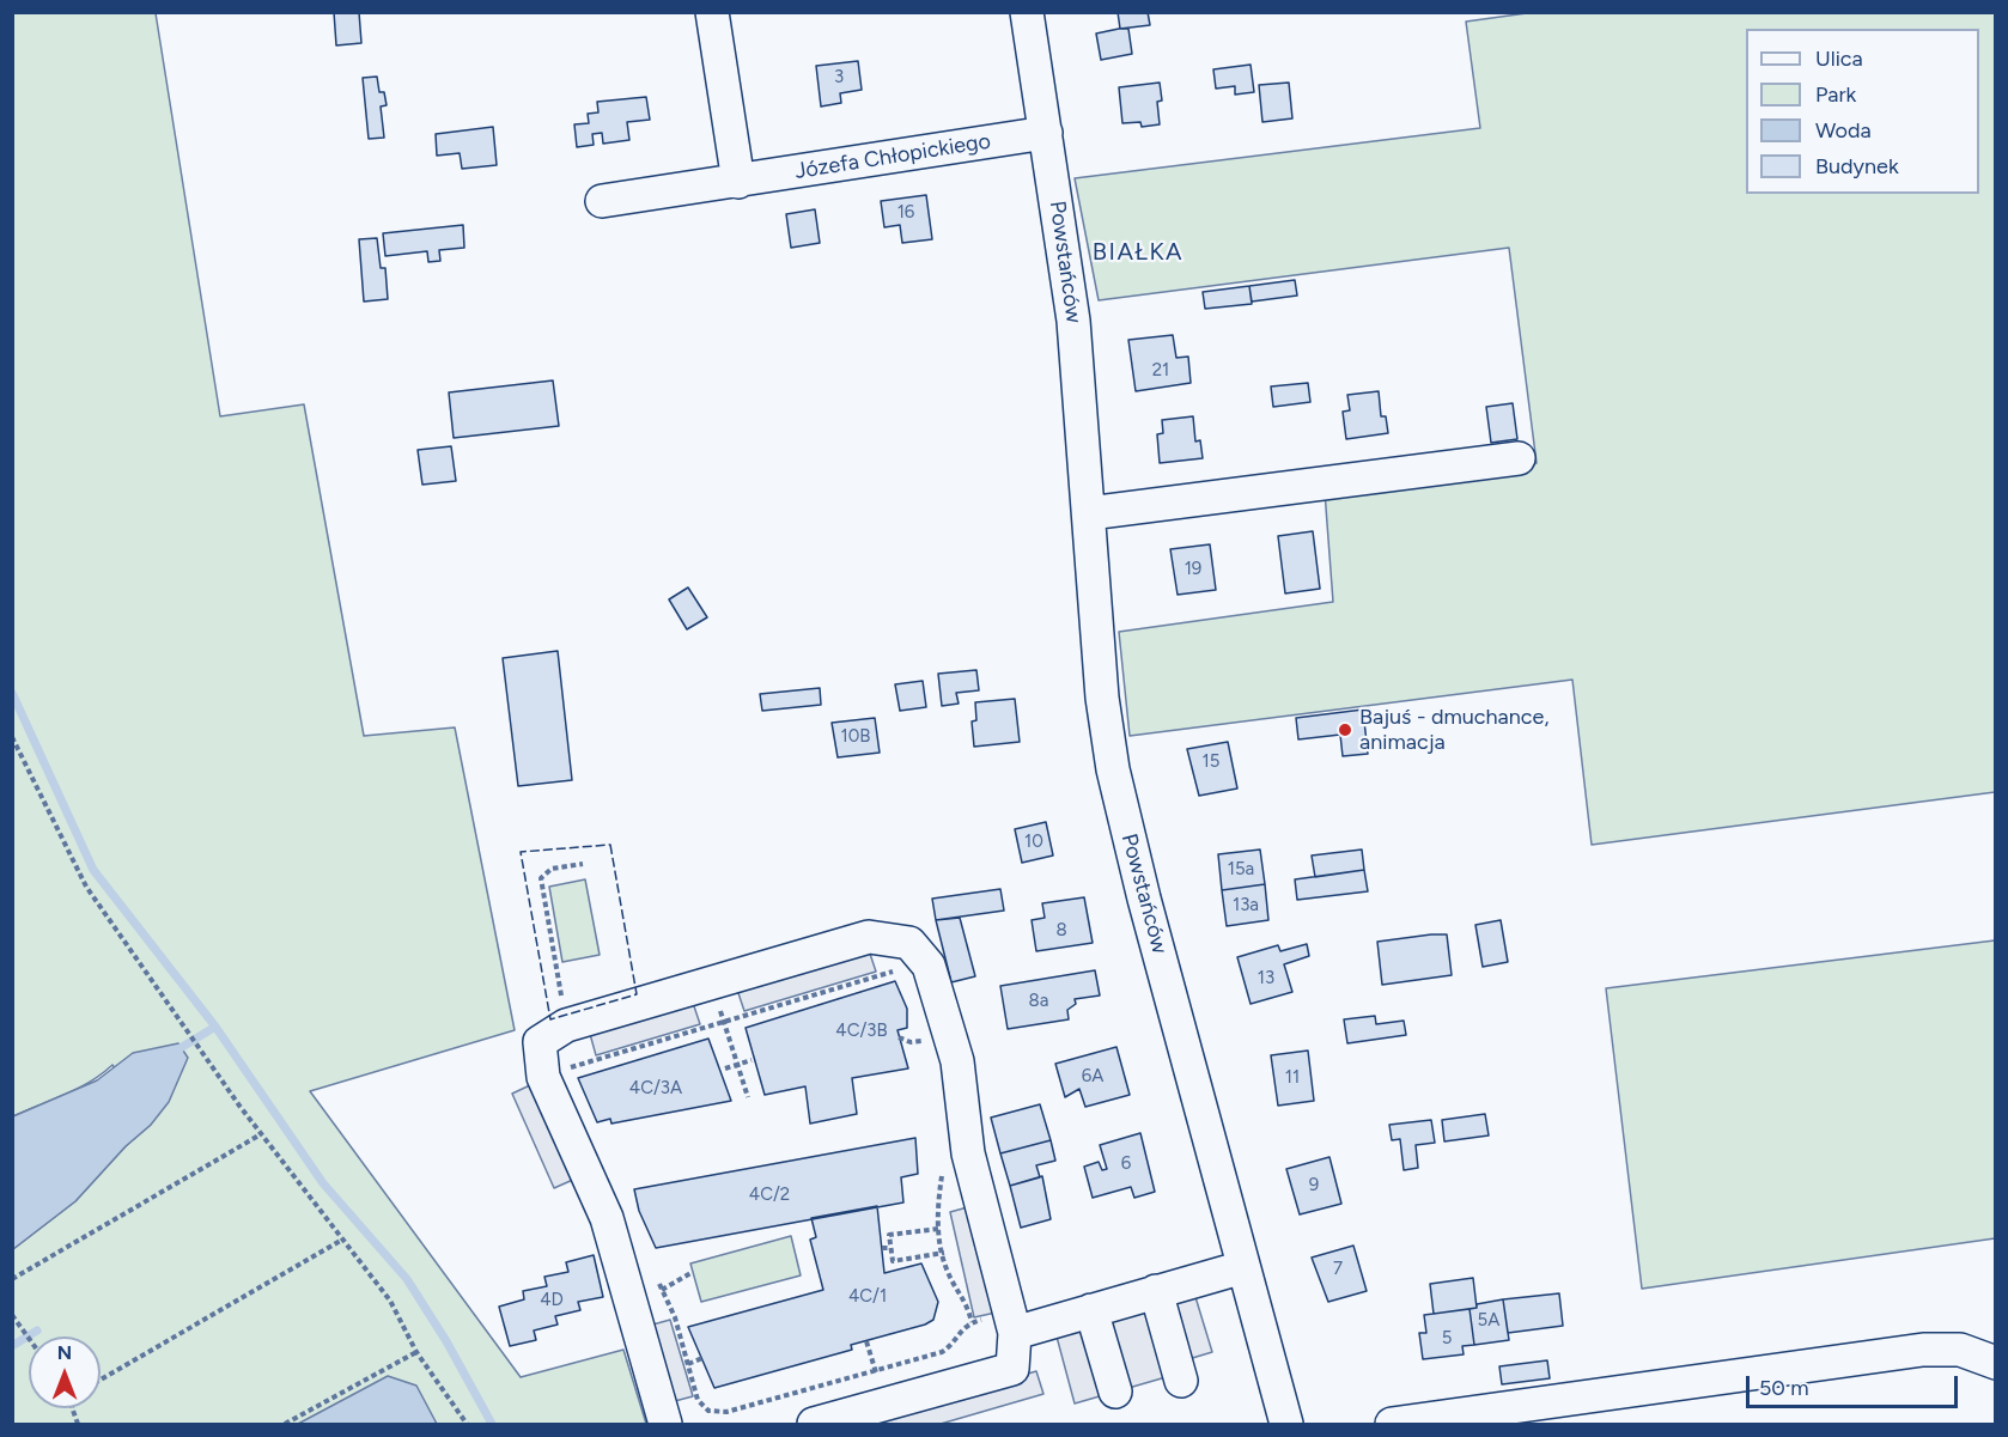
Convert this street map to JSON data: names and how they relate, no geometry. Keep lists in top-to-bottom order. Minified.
{"streets":{"street":["Józefa Chłopickiego","Powstańców"]},"crossings":[["Józefa Chłopickiego","Powstańców"]],"districts":["BIAŁKA"],"places":["Bajuś - dmuchance, animacja"],"house_numbers":["3","16","21","19","10B","15","10","15a","13a","8","13","8a","4C/3B","6A","11","4C/3A","6","9","4C/2","7","4C/1","4D","5A","5"],"legend":["Ulica","Park","Woda","Budynek"],"scale_bar":"50 m","north":"top"}
